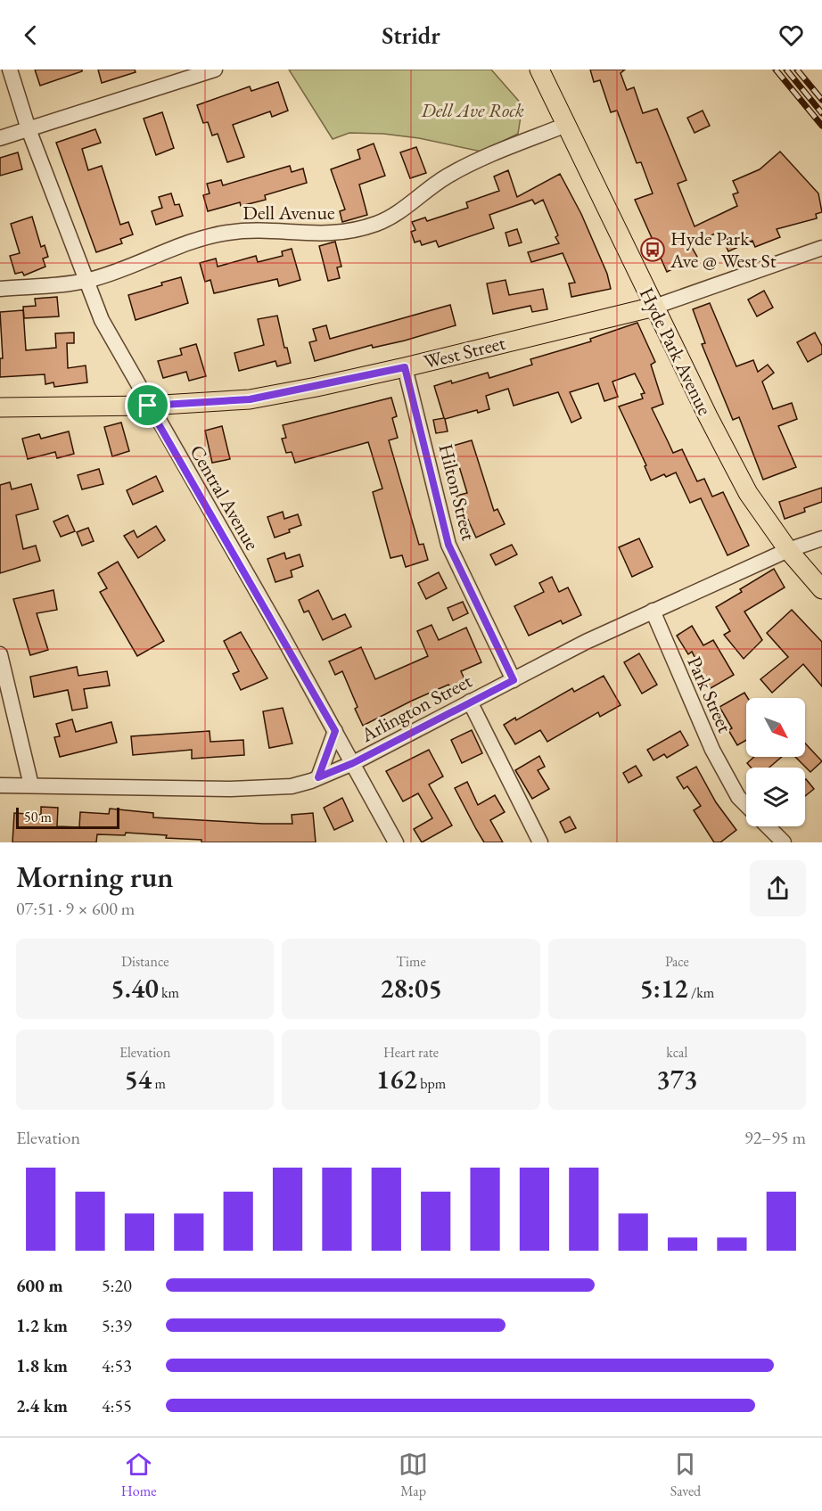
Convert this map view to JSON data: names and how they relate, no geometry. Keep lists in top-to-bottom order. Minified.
{"streets":{"main road":["Hyde Park Avenue","West Street"],"street":["Dell Avenue","Hilton Street","Central Avenue","Park Street","Arlington Street"]},"crossings":[["Dell Avenue","Hyde Park Avenue"],["Dell Avenue","Central Avenue"],["Hyde Park Avenue","West Street"],["Hyde Park Avenue","Arlington Street"],["West Street","Hilton Street"],["West Street","Central Avenue"],["Hilton Street","Arlington Street"],["Central Avenue","Arlington Street"],["Park Street","Arlington Street"]],"parks":["Dell Ave Rock"],"places":{"bus stop":["Hyde Park Ave @ West St"]},"scale_bar":"50 m","north":"bottom right","page":{"header":"Stridr","scale":"50 m","heading":["Morning run","07:51 · 9 × 600 m"],"stats":[["Distance","5.40 km"],["Time","28:05"],["Pace","5:12 /km"],["Elevation","54 m"],["Heart rate","162 bpm"],["kcal","373"]],"chart":["Elevation","92–95 m"],"list":[{"name":"600 m","note":"5:20"},{"name":"1.2 km","note":"5:39"},{"name":"1.8 km","note":"4:53"},{"name":"2.4 km","note":"4:55"}],"tabs":["Home","Map","Saved"]}}
